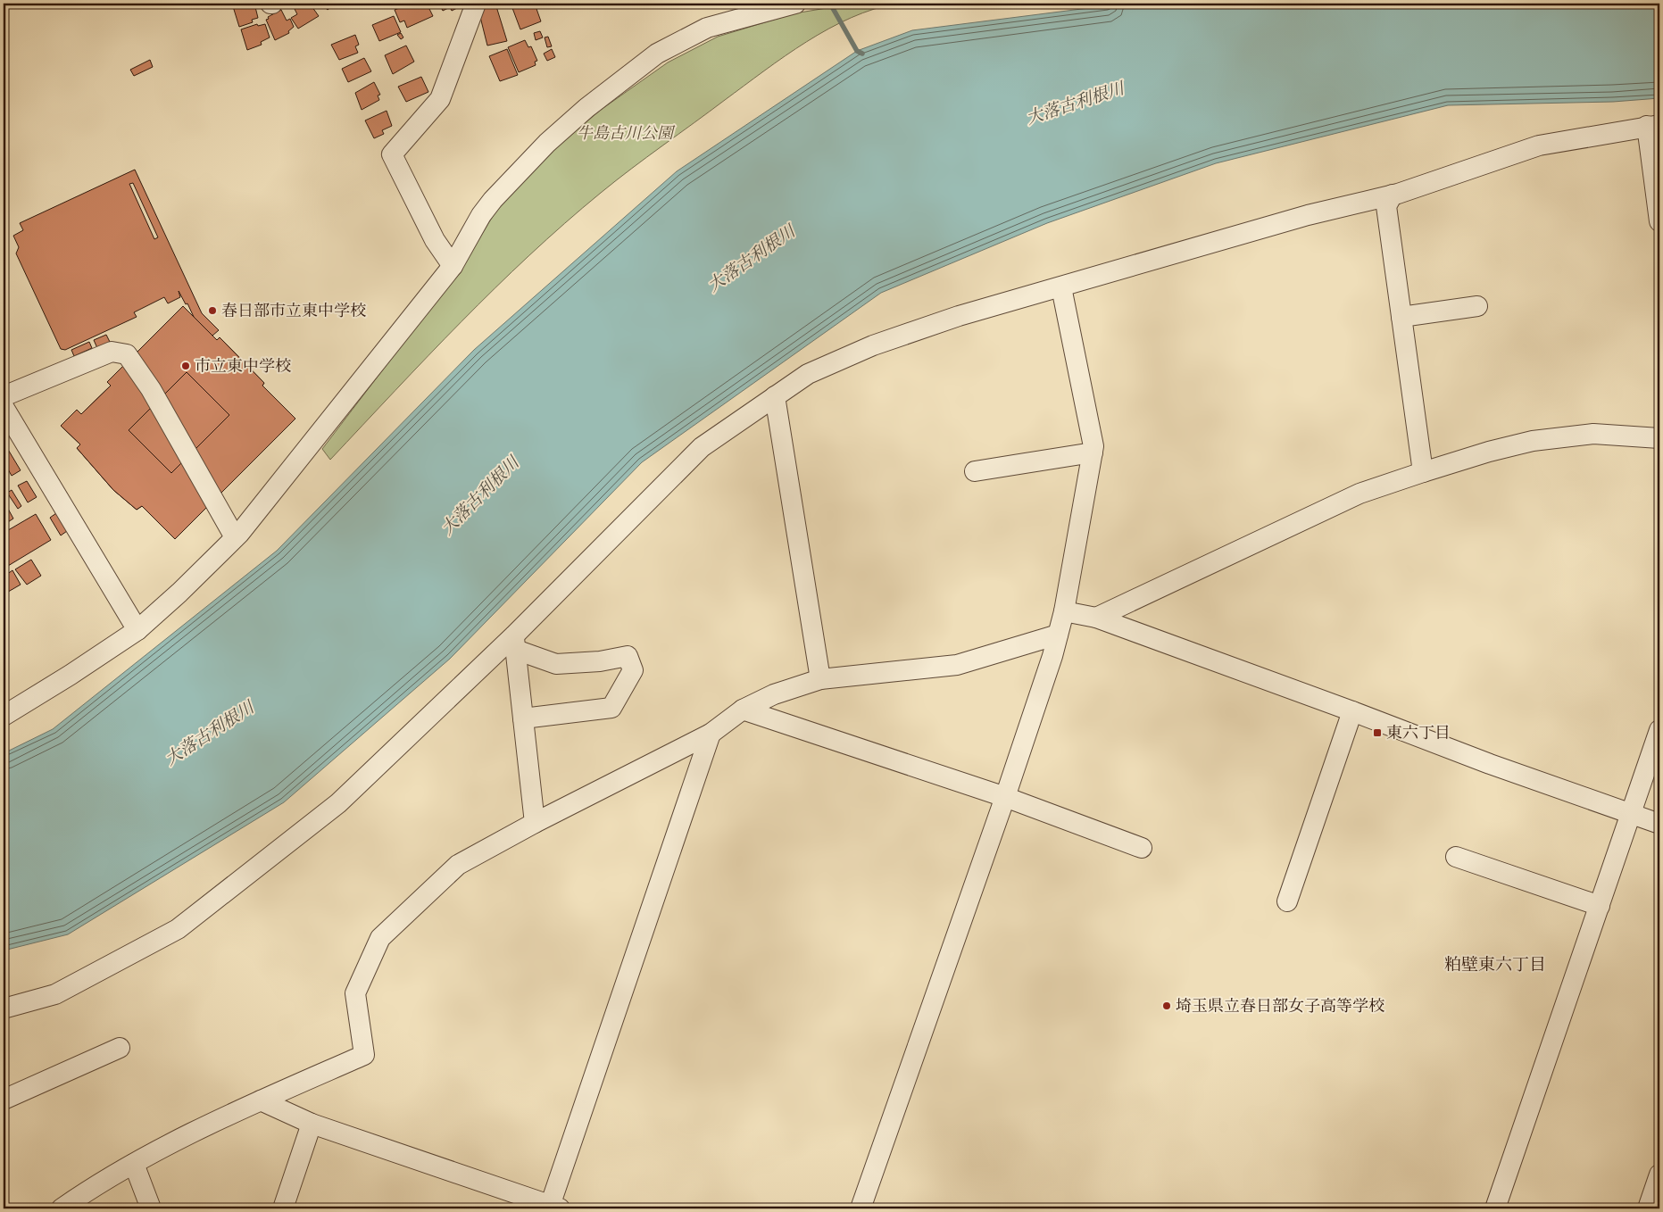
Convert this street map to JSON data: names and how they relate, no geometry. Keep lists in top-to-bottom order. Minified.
{"districts":["粕壁東六丁目"],"water":["大落古利根川"],"parks":["牛島古川公園"],"places":{"other":["春日部市立東中学校","市立東中学校","埼玉県立春日部女子高等学校"],"transit":["東六丁目"]}}
